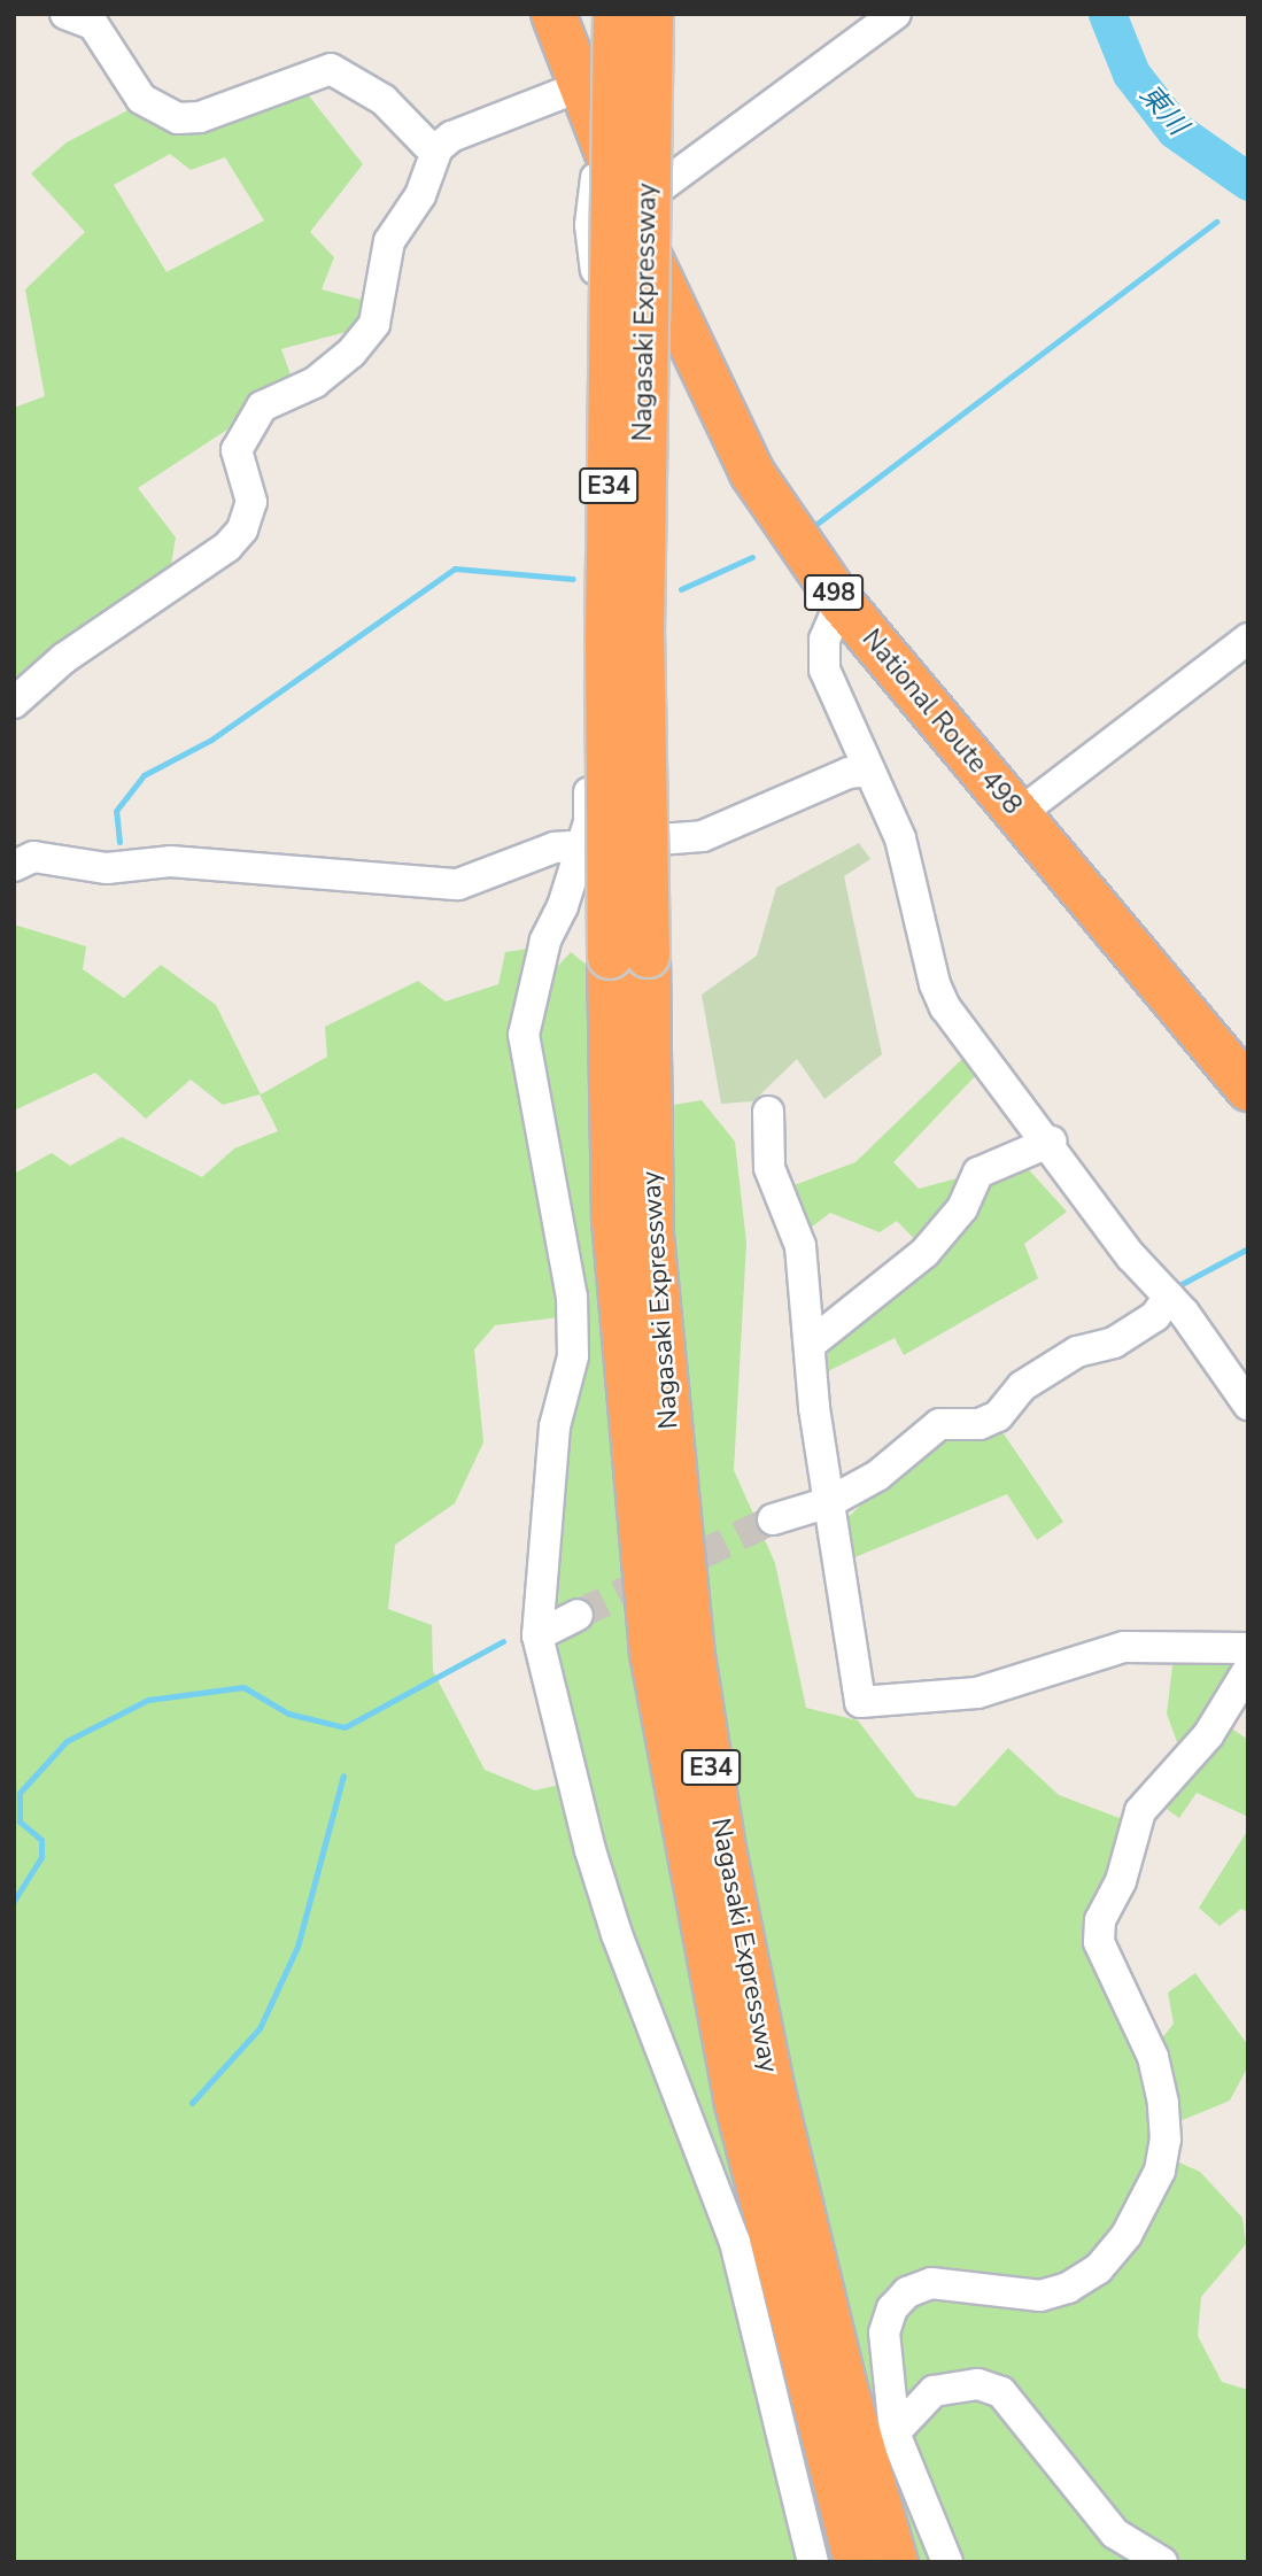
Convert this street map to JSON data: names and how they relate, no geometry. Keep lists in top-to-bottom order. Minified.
{"streets":{"highway":["Nagasaki Expressway","E34","498","National Route 498"]},"water":["東川"]}
